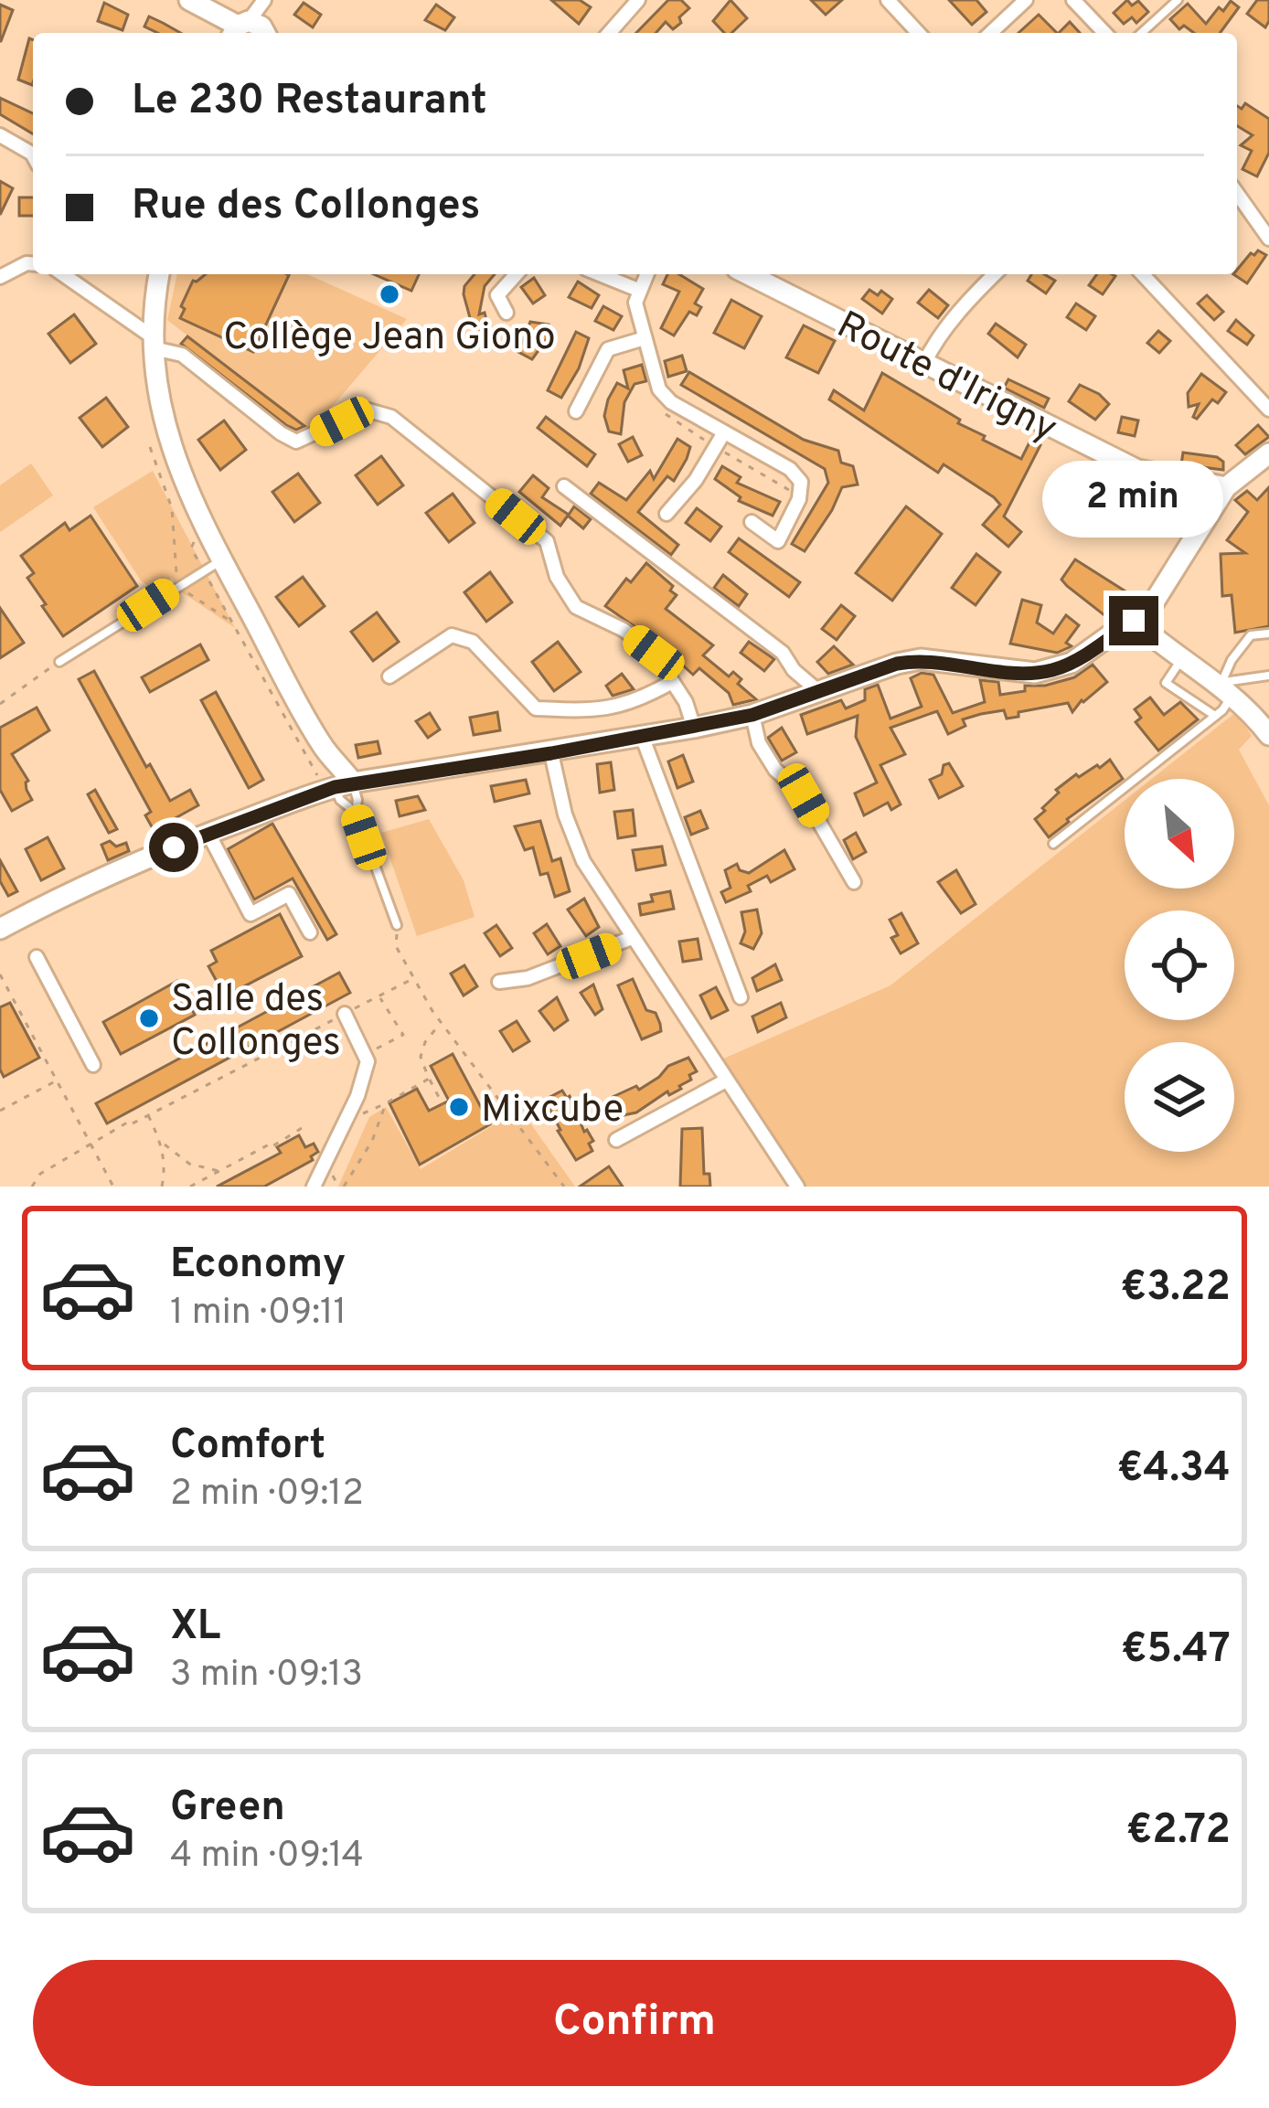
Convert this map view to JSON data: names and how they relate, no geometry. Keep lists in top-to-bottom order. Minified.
{"streets":{"street":["Route d'Irigny"]},"places":["Collège Jean Giono","Salle des Collonges","Mixcube"],"north":"bottom right","page":{"banner":["Le 230 Restaurant","Rue des Collonges"],"bubble":"2 min","list":[{"name":"Economy","note":"1 min · 09:11","value":"€3.22"},{"name":"Comfort","note":"2 min · 09:12","value":"€4.34"},{"name":"XL","note":"3 min · 09:13","value":"€5.47"},{"name":"Green","note":"4 min · 09:14","value":"€2.72"}],"buttons":"Confirm"}}
